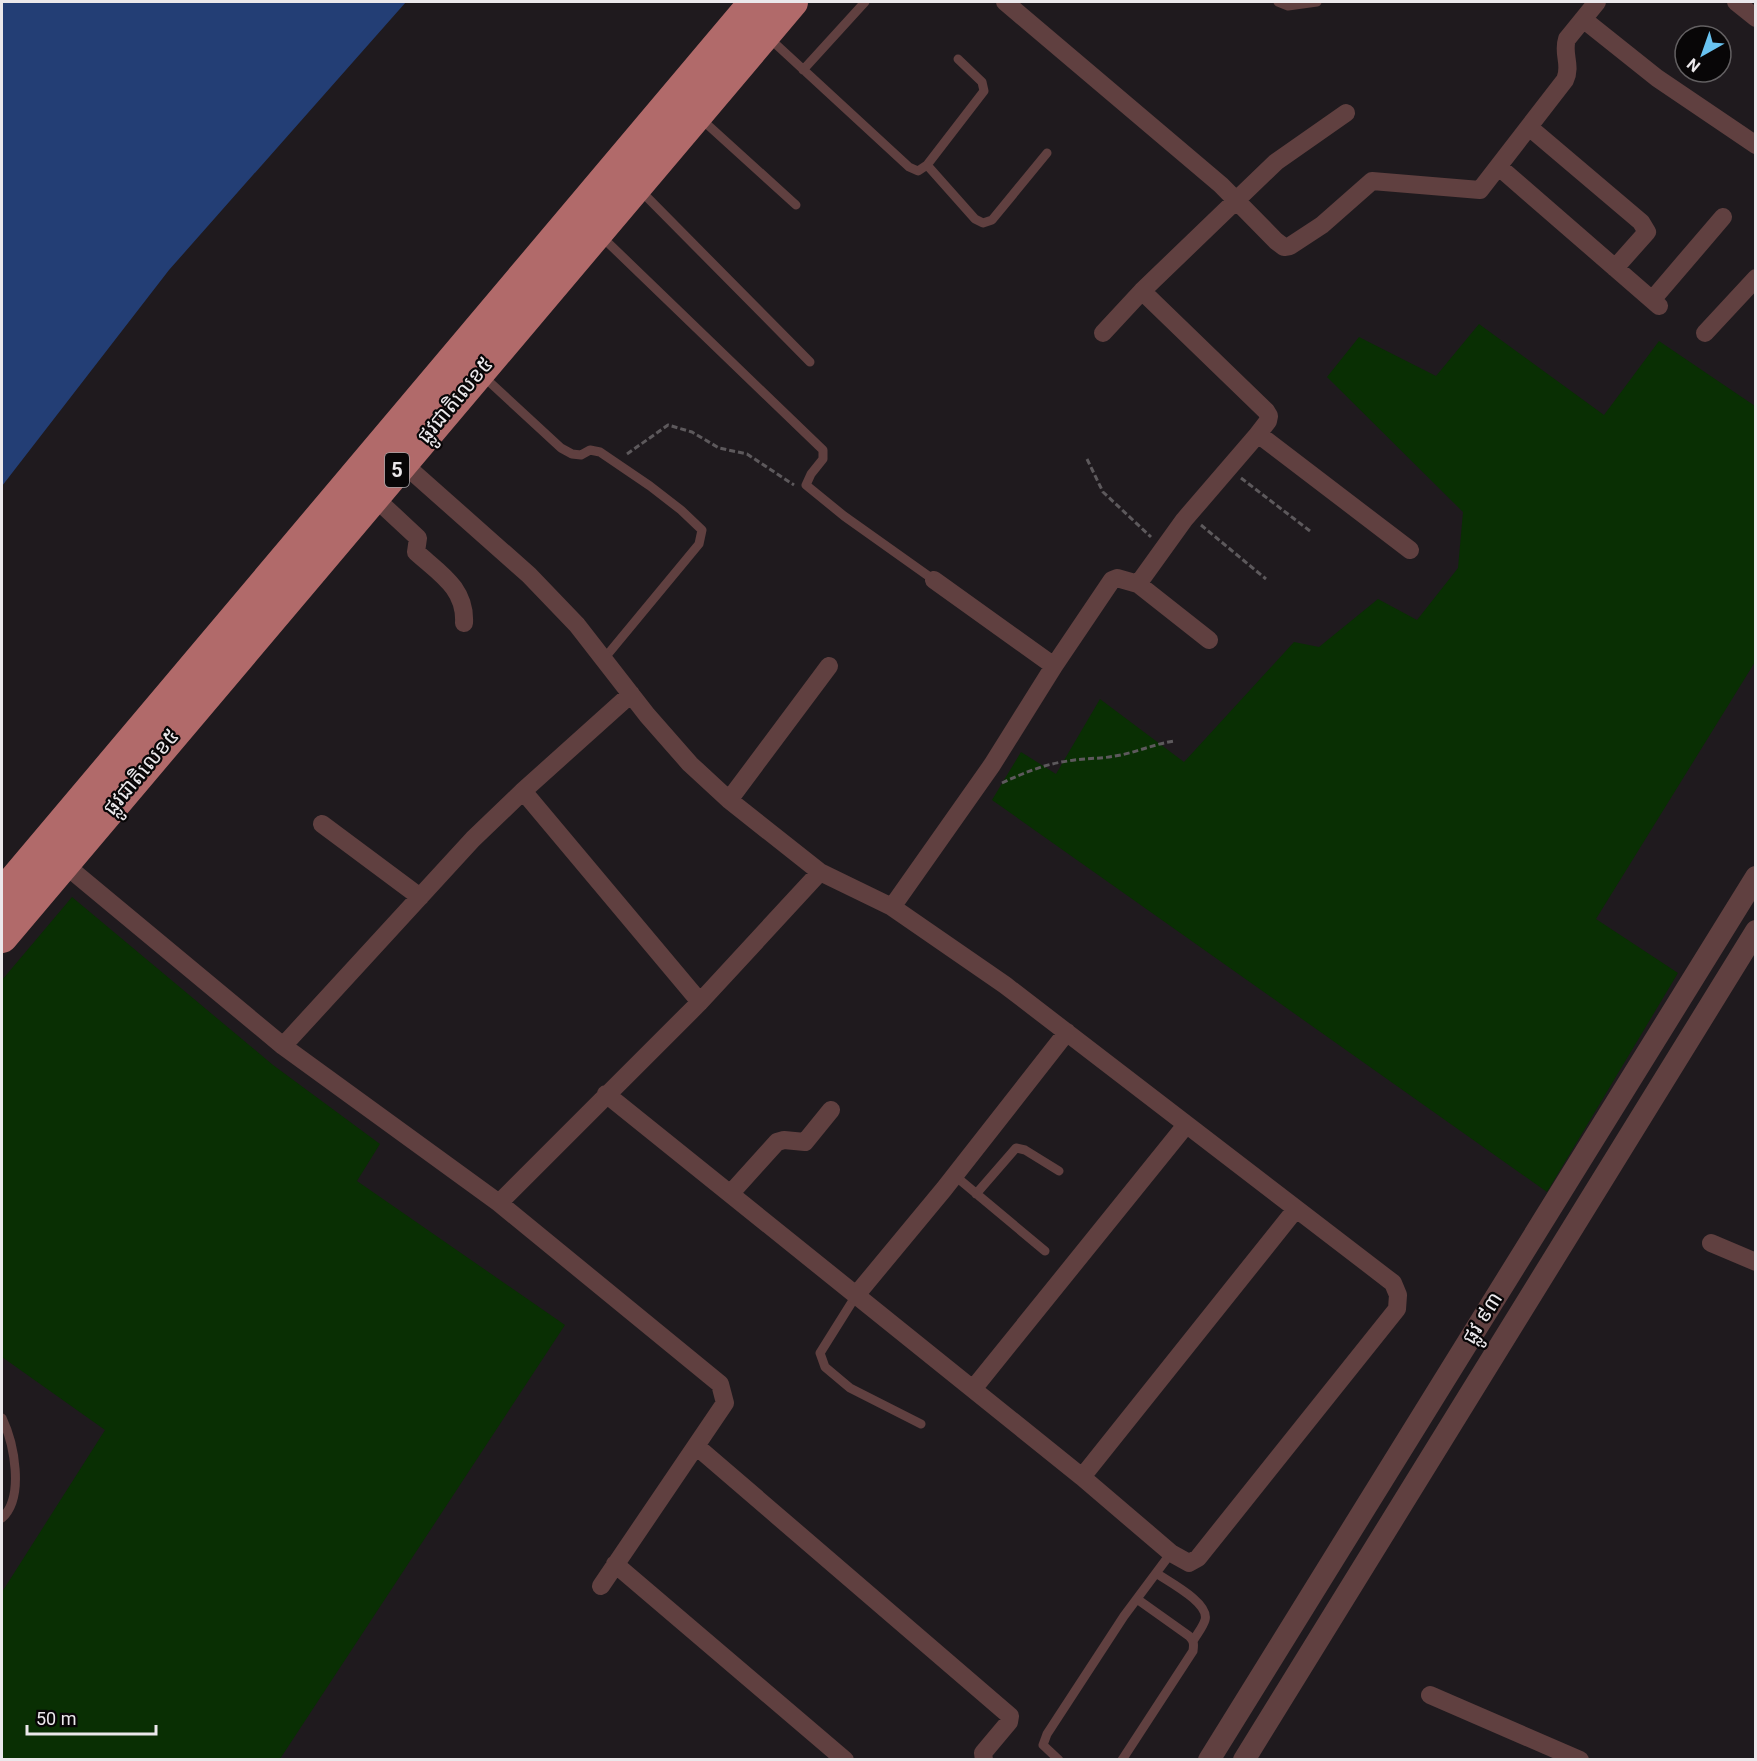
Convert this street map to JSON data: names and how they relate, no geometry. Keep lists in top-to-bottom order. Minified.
{"streets":{"highway":["ផ្លូវជាតិលេខ៥","5"],"street":["ផ្លូវ ៩៣"]},"scale_bar":"50 m","north":"bottom left"}
